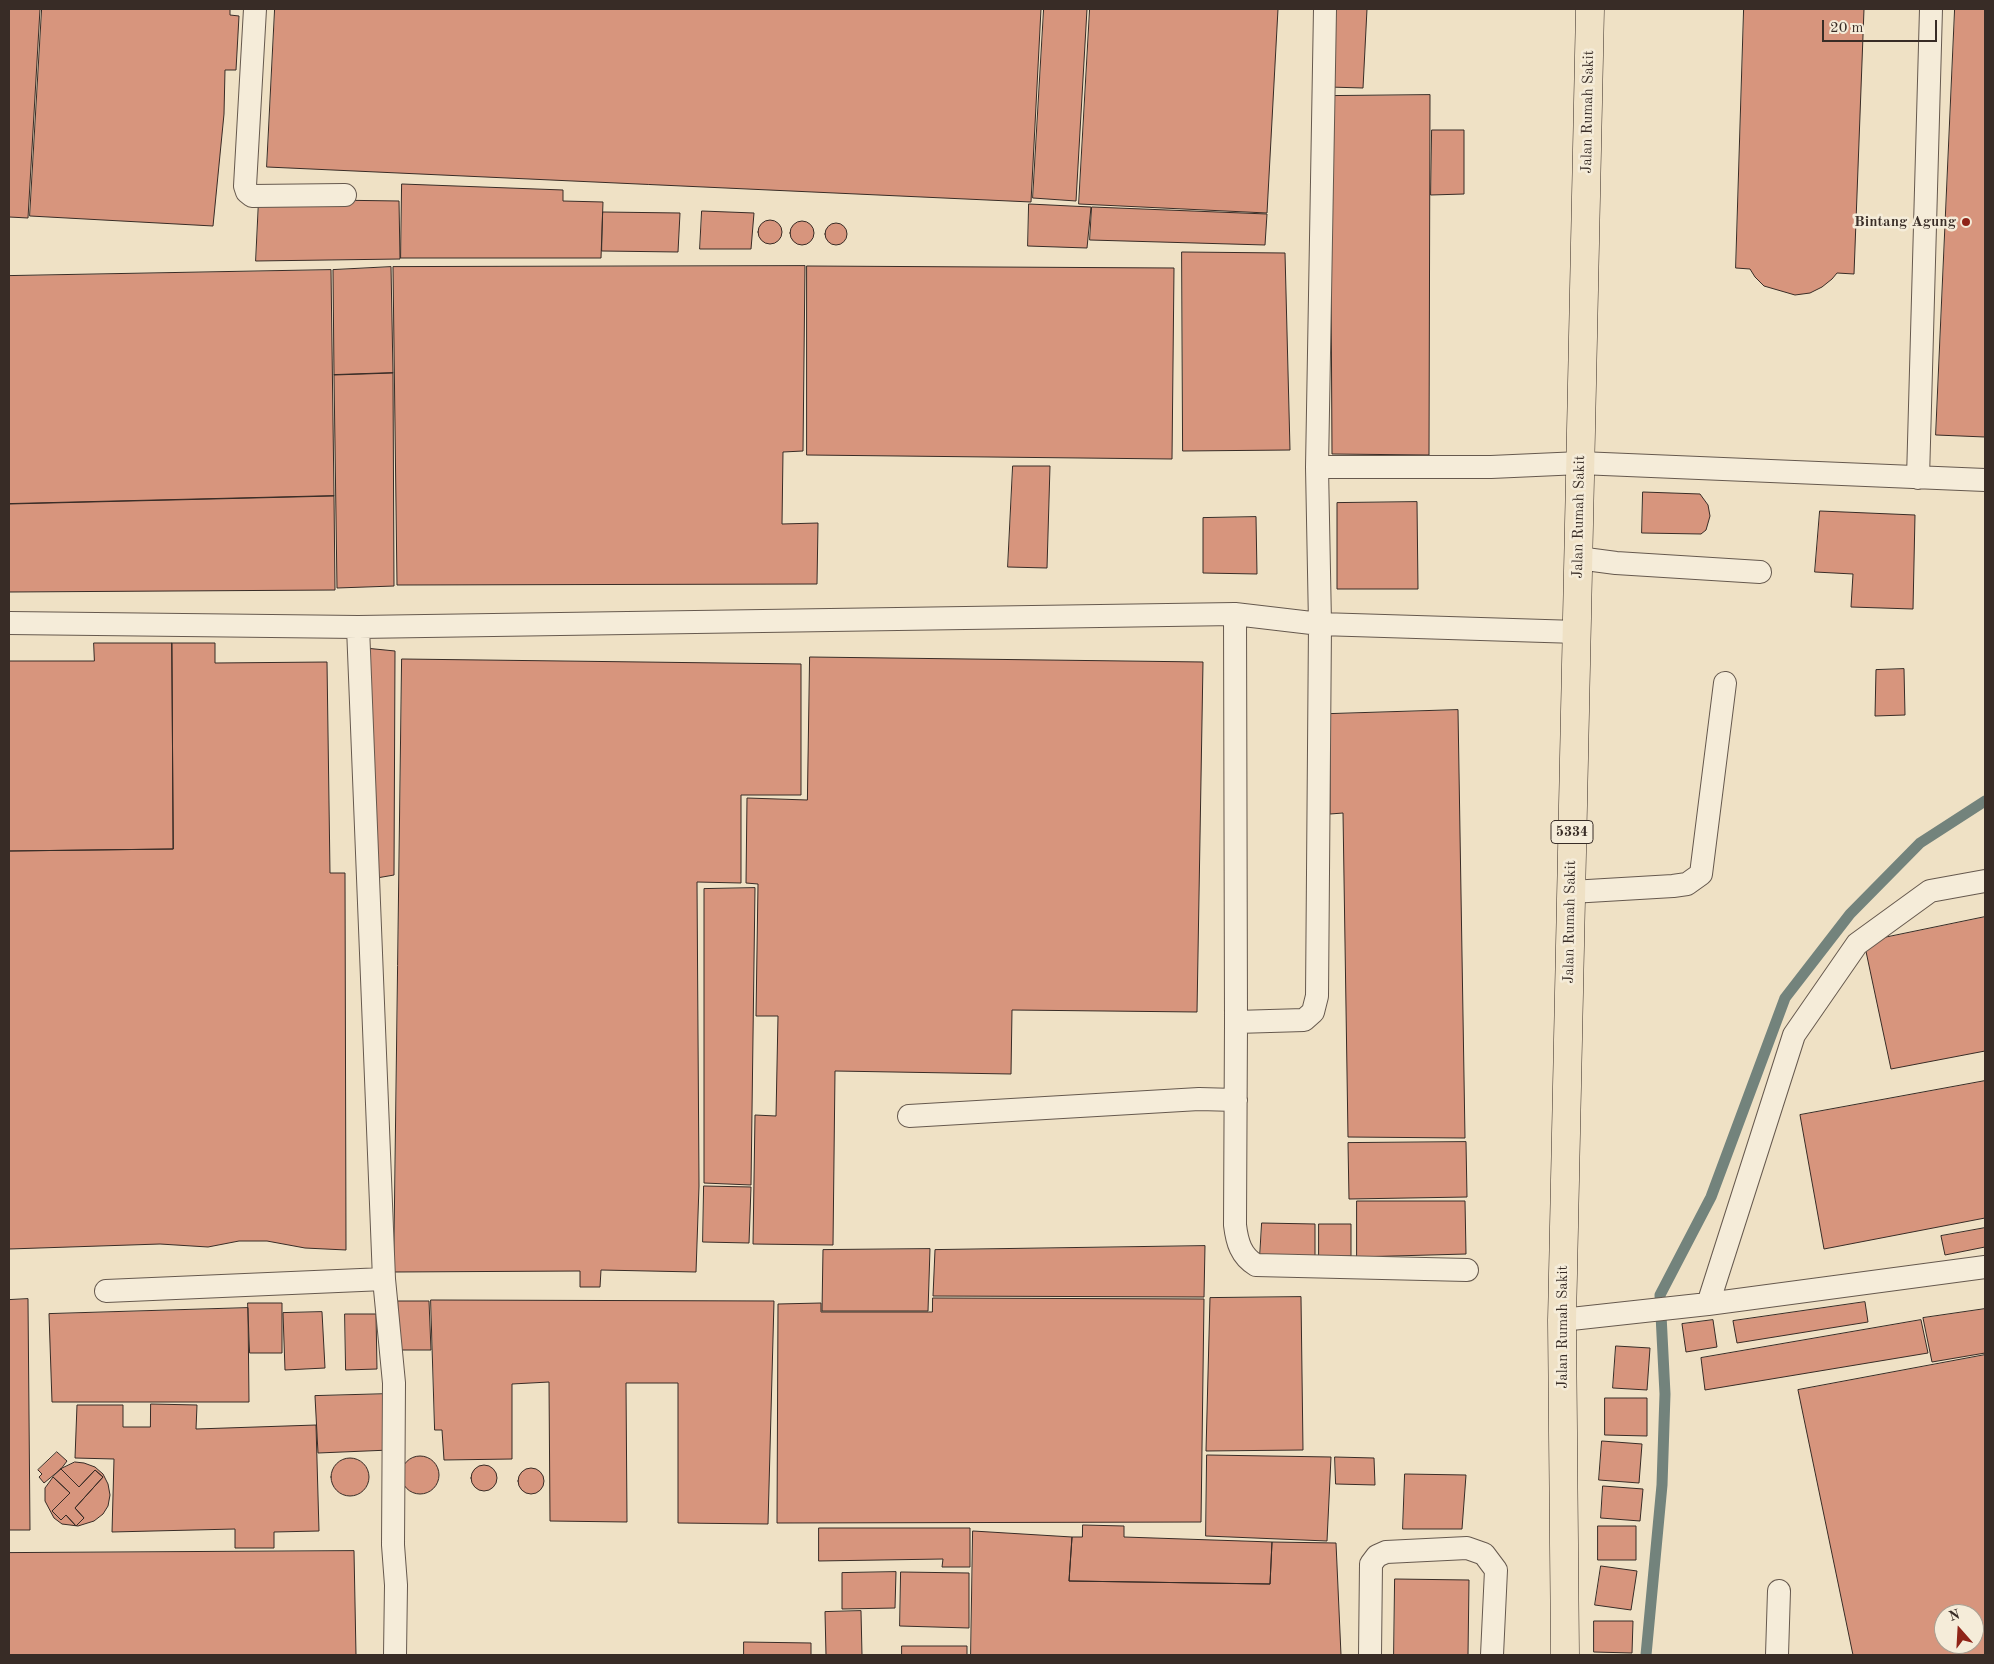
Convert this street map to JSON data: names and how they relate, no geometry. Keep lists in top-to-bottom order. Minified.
{"streets":{"main road":["Jalan Rumah Sakit","5334"]},"places":["Bintang Agung"],"scale_bar":"20 m","north":"top"}
